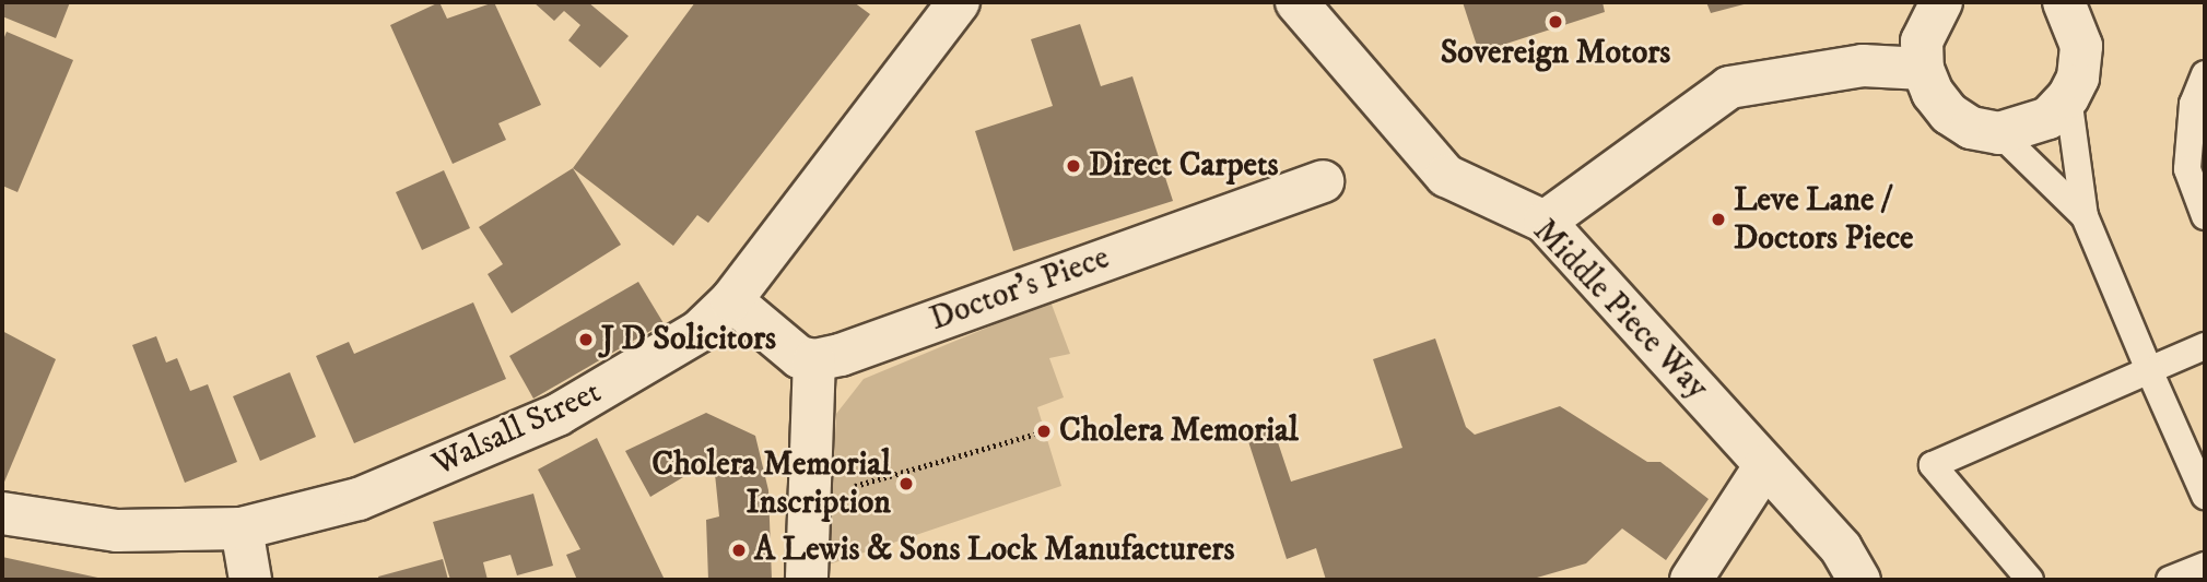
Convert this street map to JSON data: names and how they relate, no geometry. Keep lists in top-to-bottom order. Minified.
{"streets":{"street":["Doctor's Piece","Middle Piece Way","Walsall Street"]},"places":["Sovereign Motors","Direct Carpets","Leve Lane / Doctors Piece","J D Solicitors","Cholera Memorial","Cholera Memorial Inscription","A Lewis & Sons Lock Manufacturers"]}
